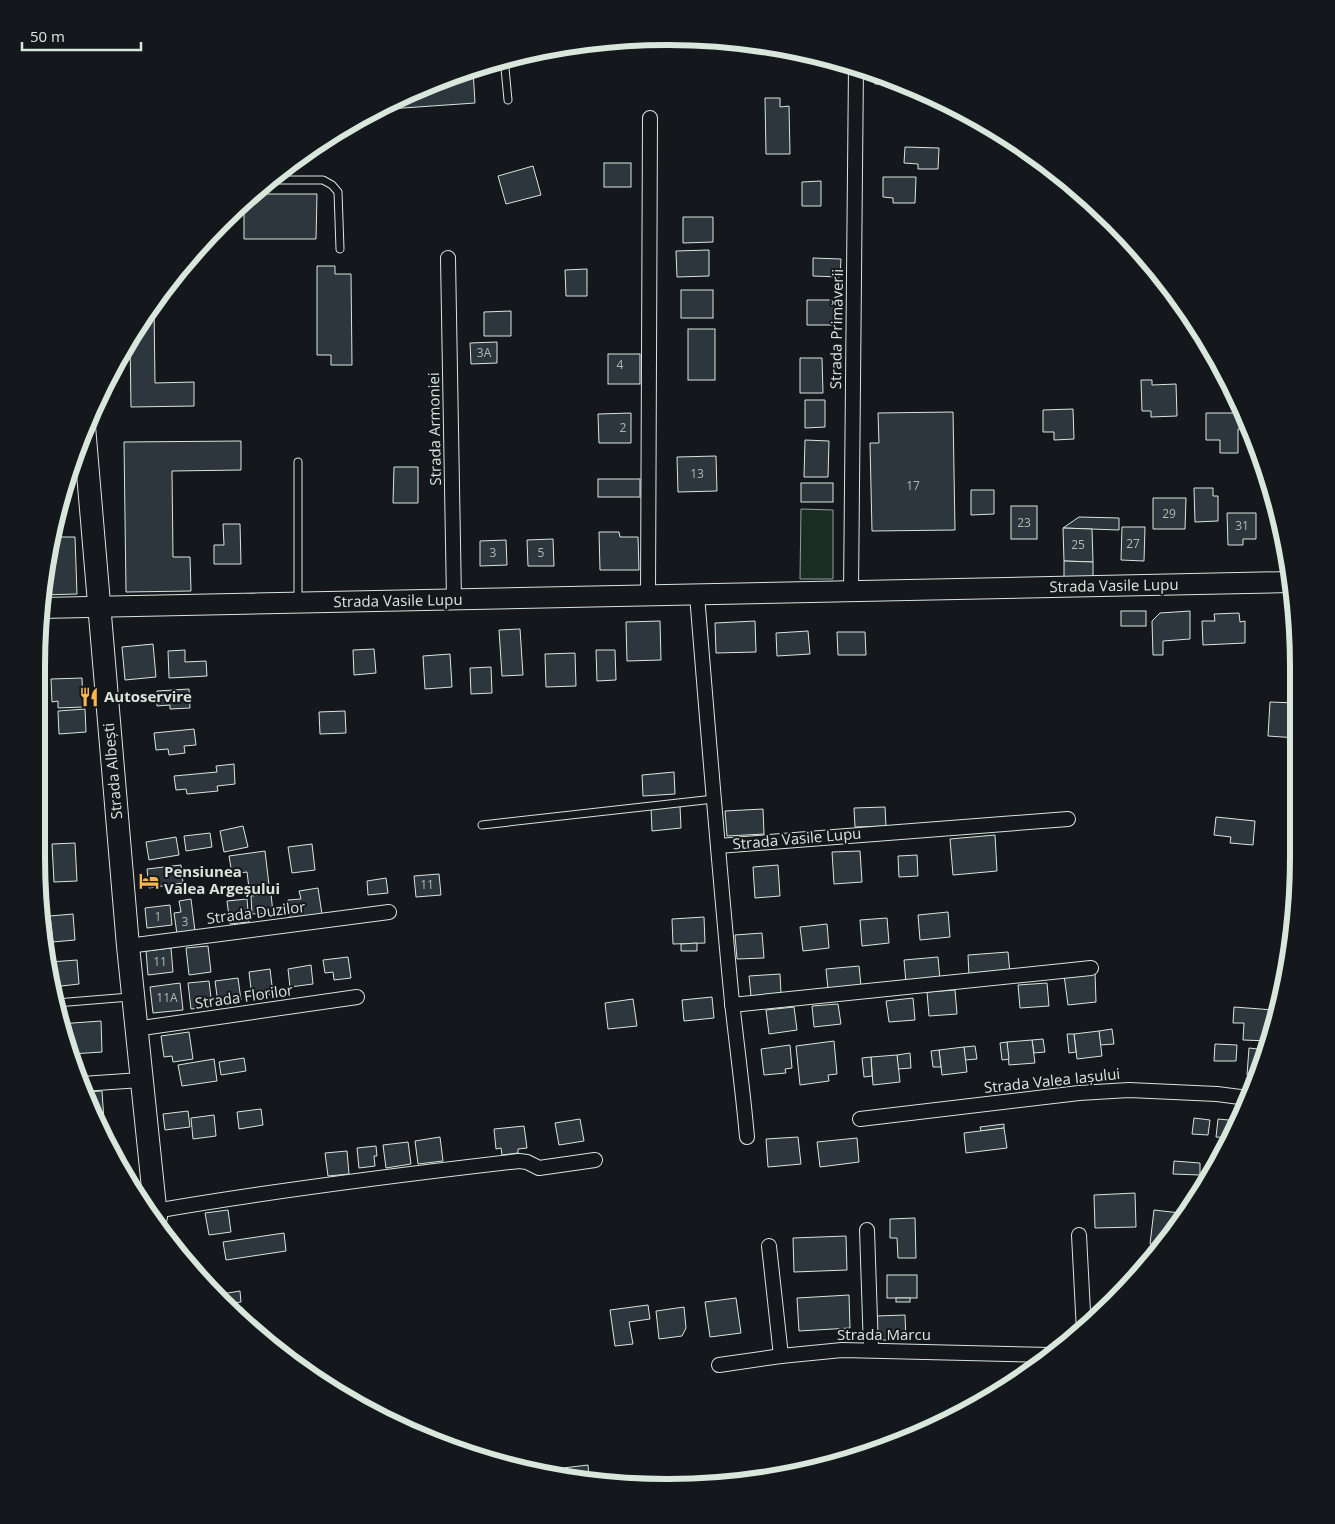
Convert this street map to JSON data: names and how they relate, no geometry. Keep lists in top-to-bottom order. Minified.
{"streets":{"main road":["Strada Vasile Lupu","Strada Albești"],"street":["Strada Primăverii","Strada Armoniei","Strada Duzilor","Strada Florilor","Strada Valea Iașului","Strada Marcu"]},"crossings":[["Strada Primăverii","Strada Vasile Lupu"],["Strada Armoniei","Strada Vasile Lupu"],["Strada Vasile Lupu","Strada Albești"],["Strada Albești","Strada Duzilor"],["Strada Albești","Strada Florilor"]],"places":{"restaurant":["Autoservire"],"hotel":["Pensiunea Valea Argeșului"]},"house_numbers":["3A","4","2","13","17","29","23","31","27","25","3","5","11","1","3","11","11A"],"scale_bar":"50 m"}
